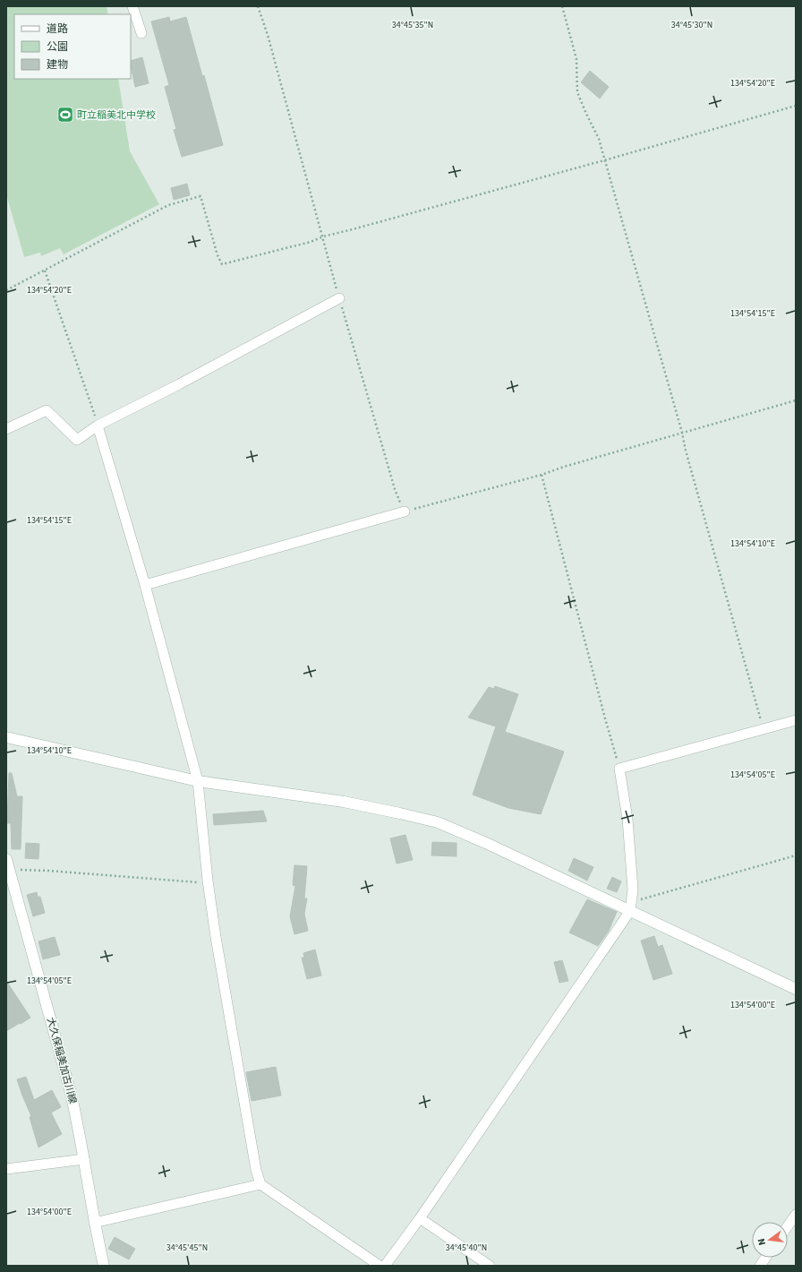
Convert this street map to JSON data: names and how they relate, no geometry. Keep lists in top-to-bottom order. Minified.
{"streets":{"street":["大久保稲美加古川線"]},"places":{"sports":["町立稲美北中学校"]},"legend":["道路","公園","建物"],"north":"left","coordinates":["34°45'35\"N","34°45'30\"N","134°54'20\"E","134°54'15\"E","134°54'10\"E","134°54'05\"E","134°54'00\"E","34°45'45\"N","34°45'40\"N"]}
